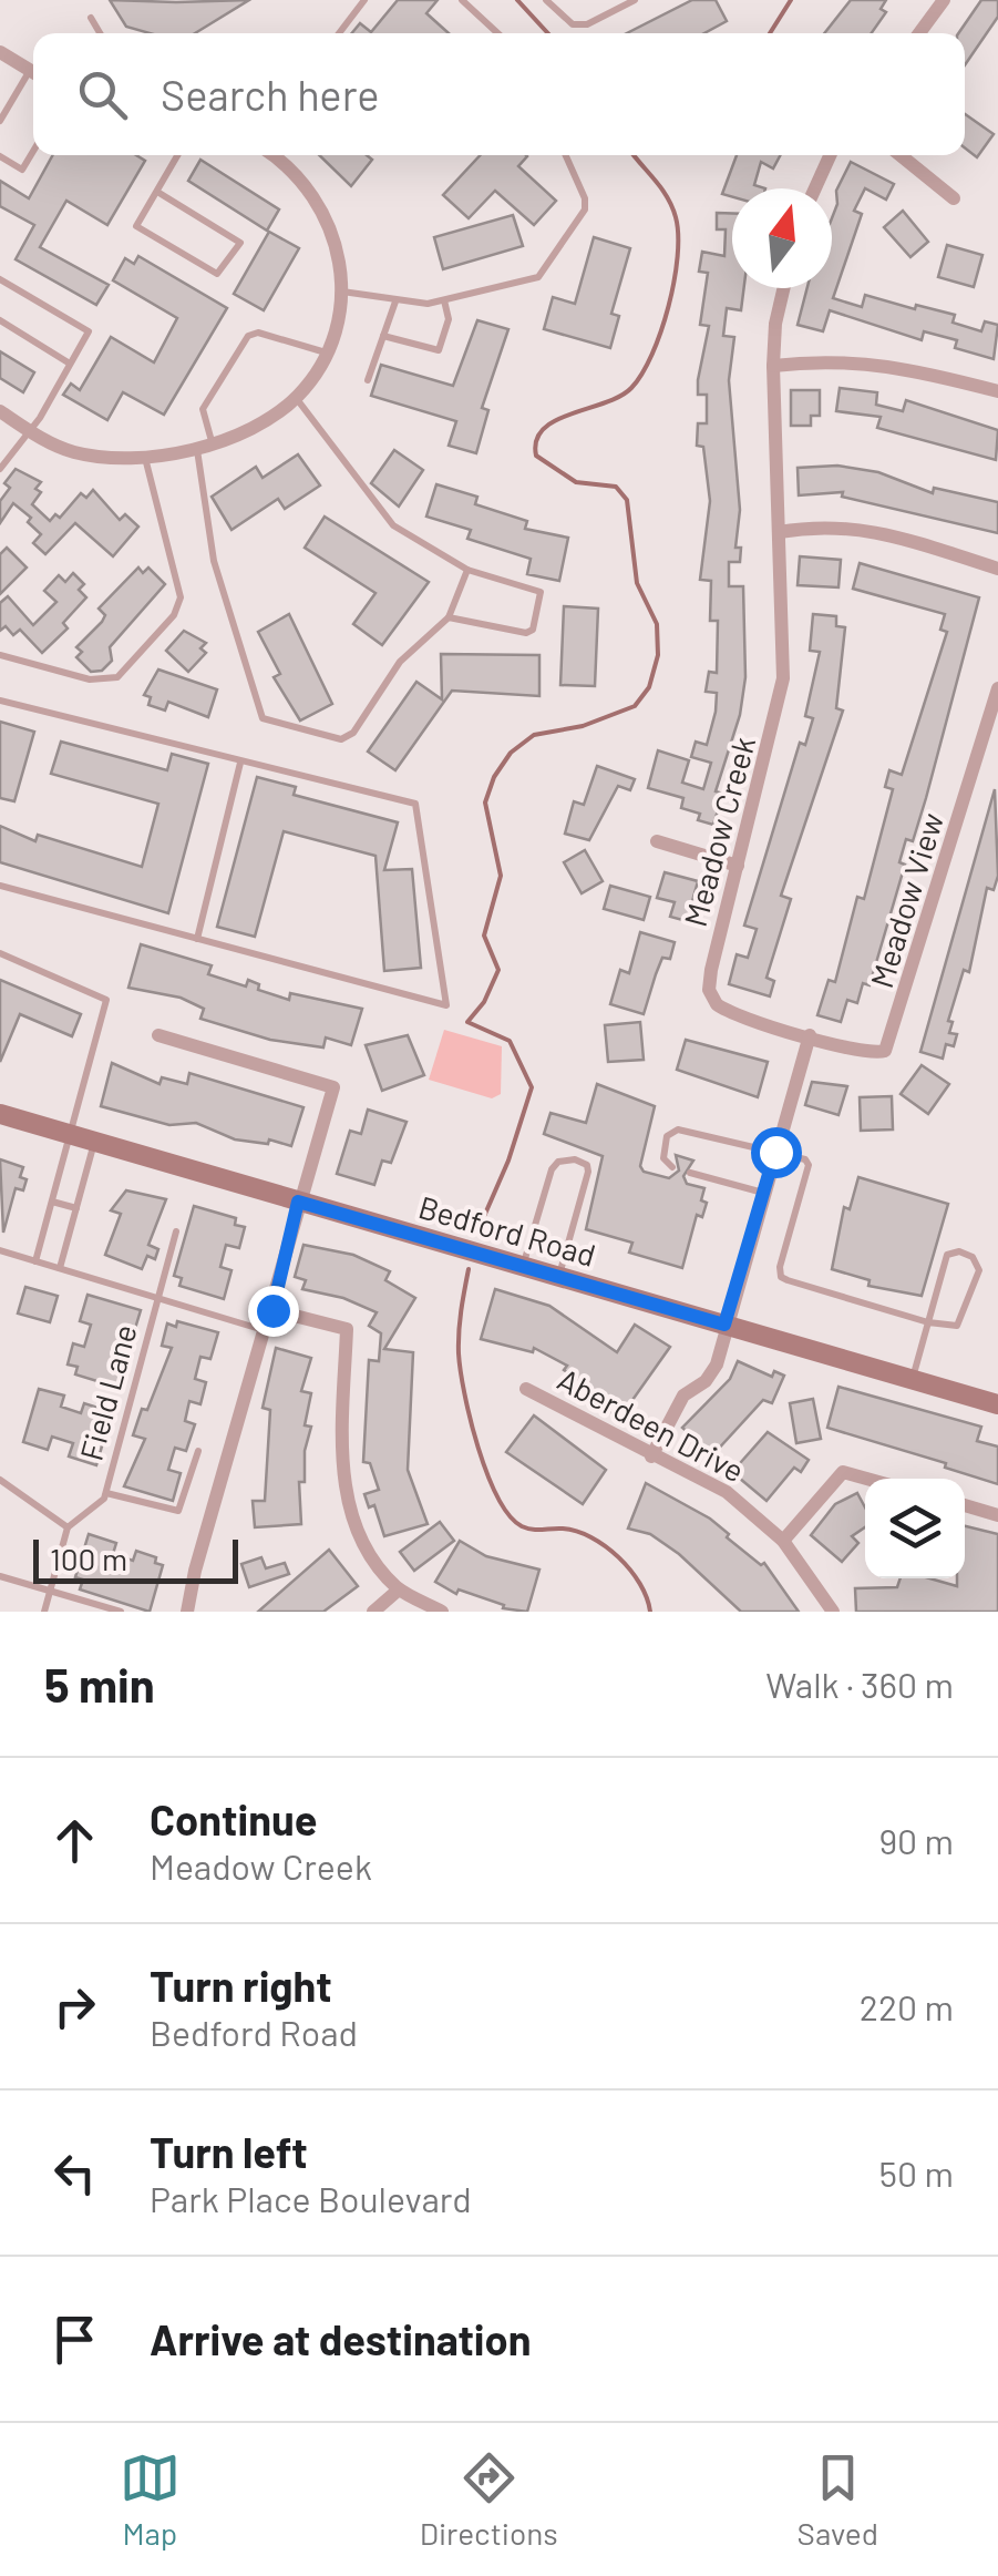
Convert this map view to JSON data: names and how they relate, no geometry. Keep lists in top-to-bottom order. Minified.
{"streets":{"main road":["Bedford Road"],"street":["Meadow Creek","Meadow View","Aberdeen Drive"],"lane":["Field Lane"]},"crossings":[["Meadow Creek","Meadow View"]],"scale_bar":"100 m","north":"top","page":{"search":"Search here","scale":"100 m","heading":["5 min","Walk · 360 m"],"list":[["Continue","Meadow Creek","90 m"],["Turn right","Bedford Road","220 m"],["Turn left","Park Place Boulevard","50 m"],"Arrive at destination"],"nav":["Map","Directions","Saved"]}}
